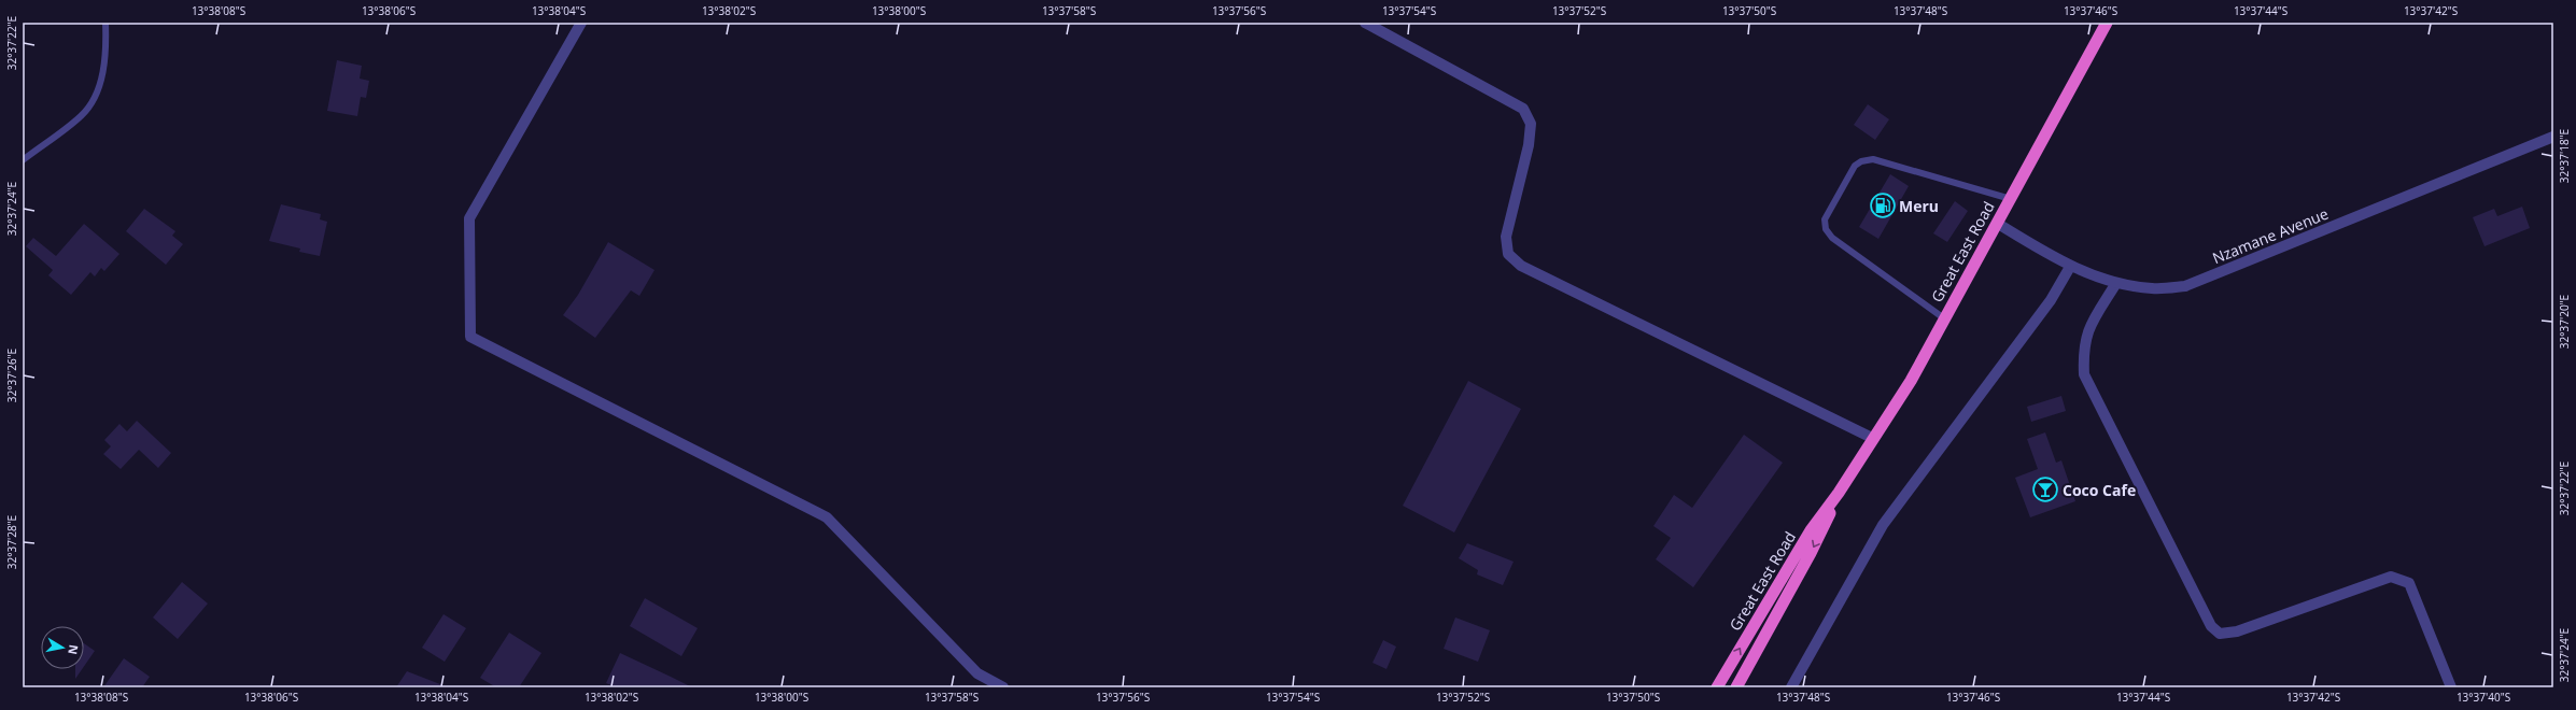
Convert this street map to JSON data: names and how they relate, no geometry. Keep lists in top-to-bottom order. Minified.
{"streets":{"highway":["Great East Road"],"street":["Nzamane Avenue"]},"crossings":[["Nzamane Avenue","Great East Road"]],"places":{"fuel station":["Meru"],"bar":["Coco Cafe"]},"north":"right","coordinates":["13°38'08\"S","13°38'06\"S","13°38'04\"S","13°38'02\"S","13°38'00\"S","13°37'58\"S","13°37'56\"S","13°37'54\"S","13°37'52\"S","13°37'50\"S","13°37'48\"S","13°37'46\"S","13°37'44\"S","13°37'42\"S","32°37'22\"E","32°37'18\"E","32°37'24\"E","32°37'20\"E","32°37'26\"E","32°37'28\"E","13°37'40\"S"]}
